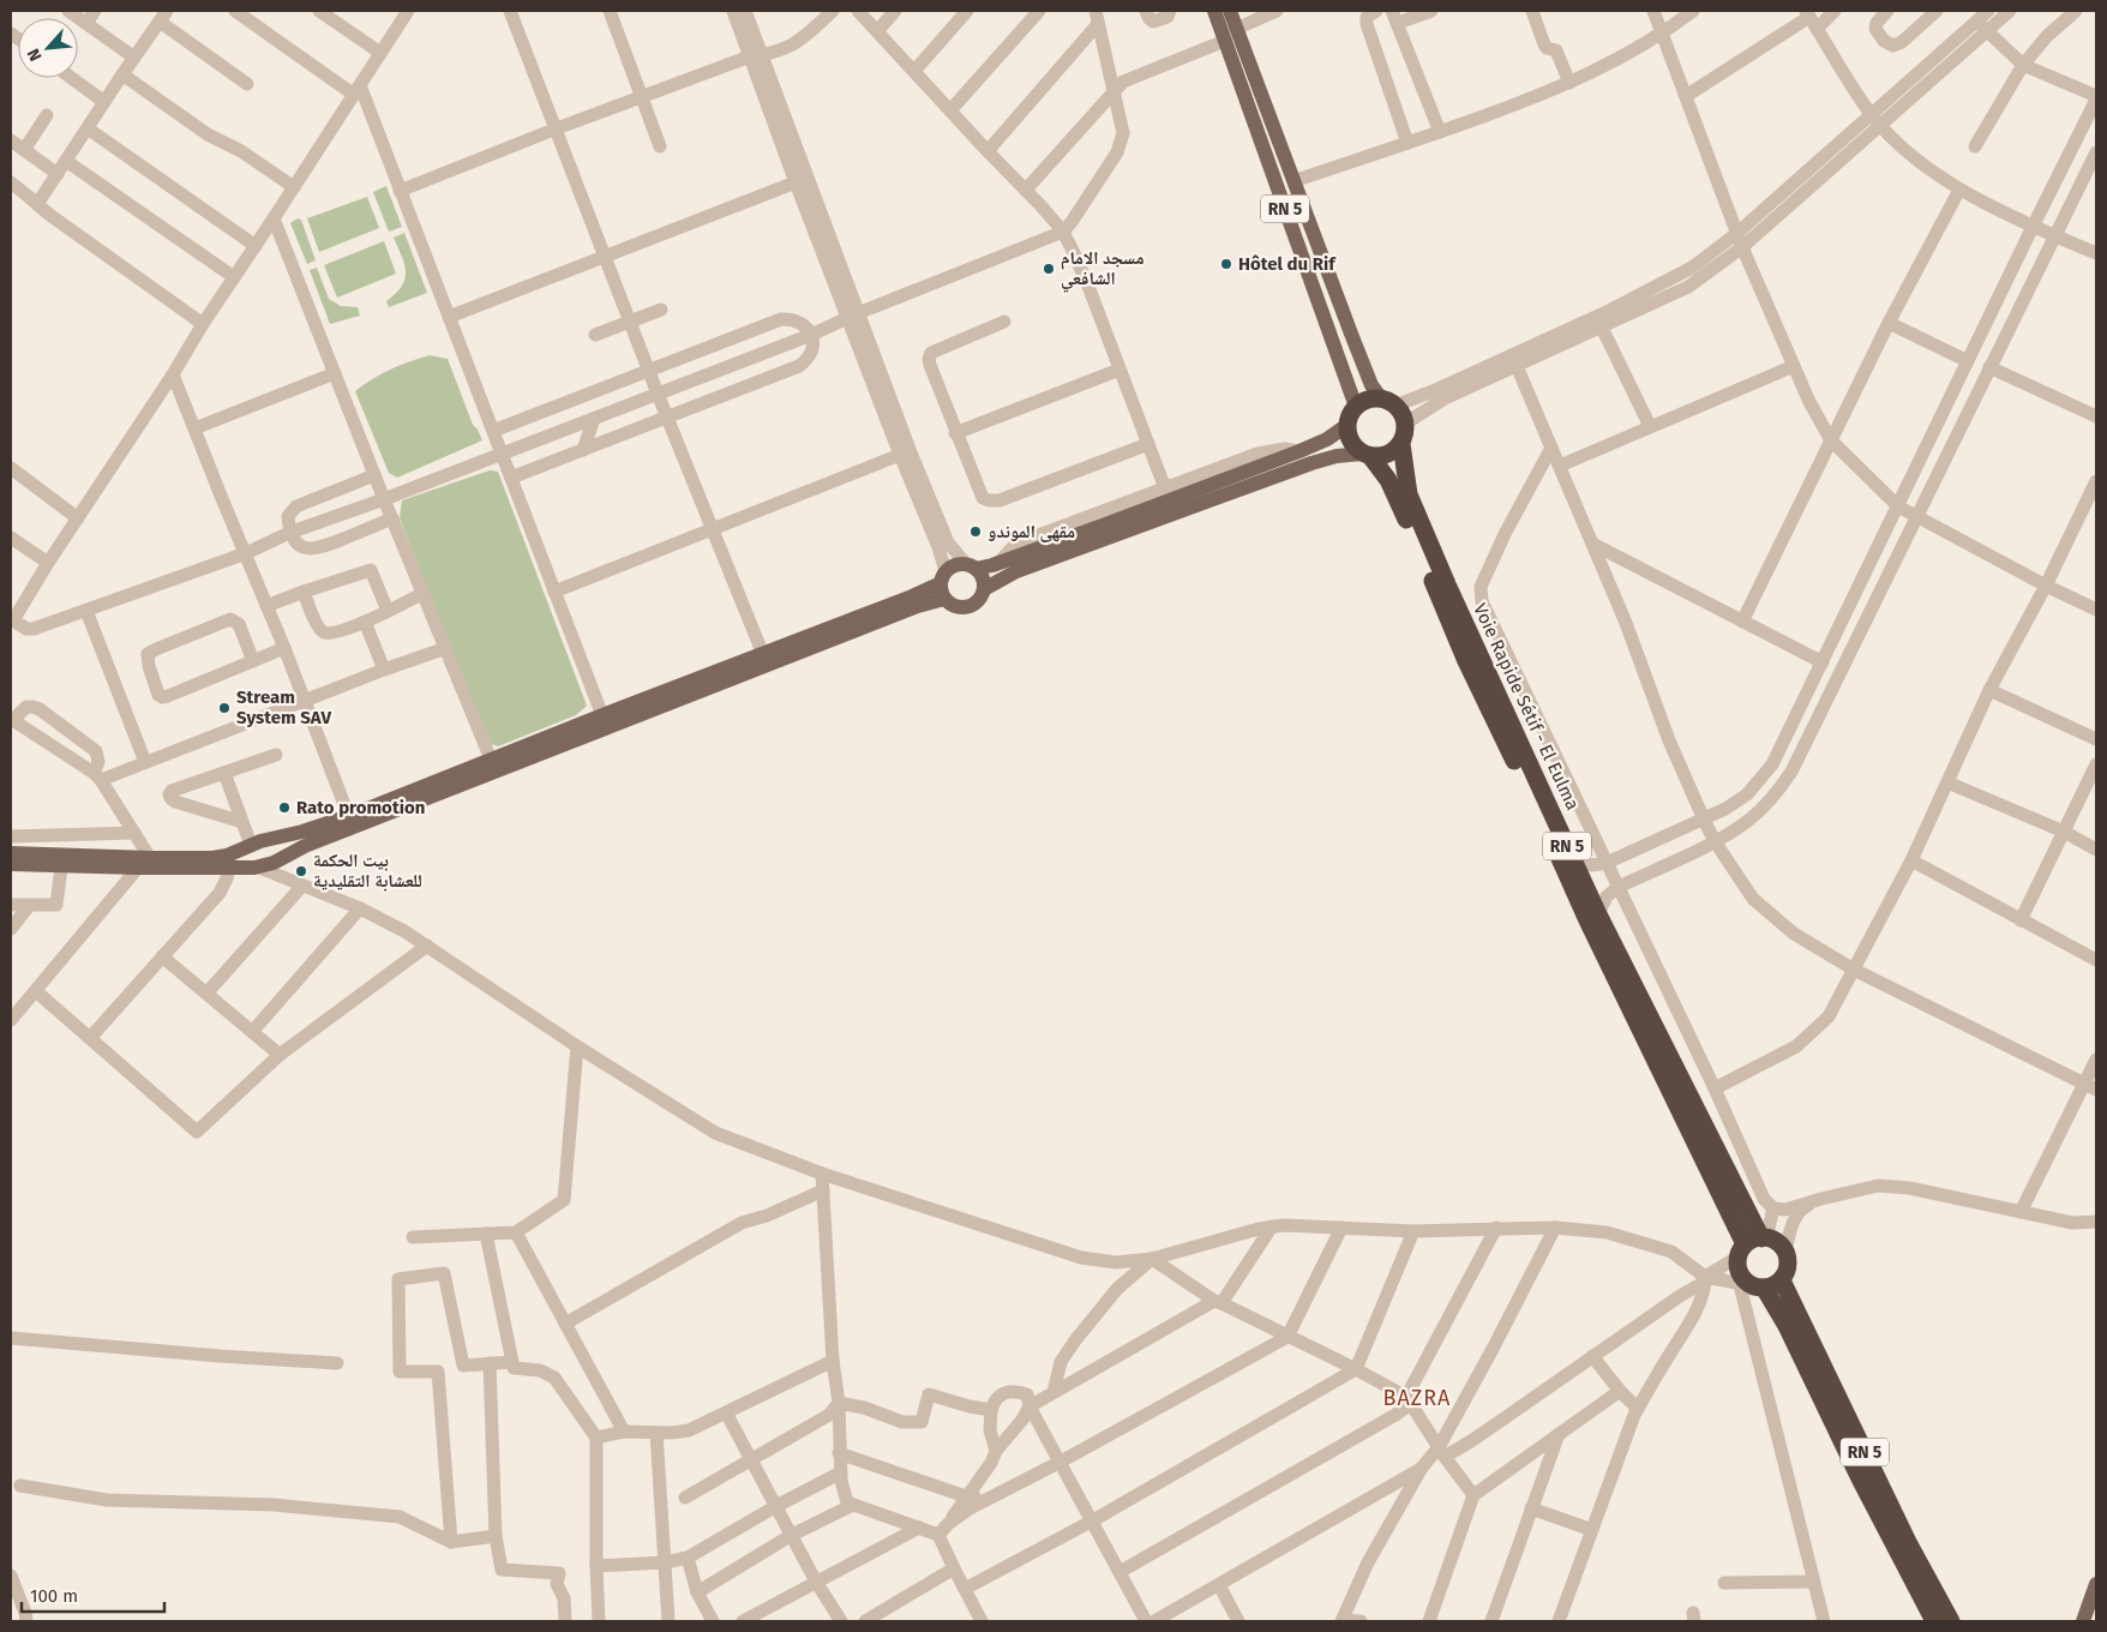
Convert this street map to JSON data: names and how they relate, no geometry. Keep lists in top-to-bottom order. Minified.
{"streets":{"highway":["RN 5","Voie Rapide Sétif - El Eulma"]},"crossings":[["RN 5","Voie Rapide Sétif - El Eulma"]],"districts":["BAZRA"],"places":["Hôtel du Rif","مسجد الامام الشافعي","مقهى الموندو","Stream System SAV","Rato promotion","بيت الحكمة للعشابة التقليدية"],"scale_bar":"100 m","north":"bottom left"}
